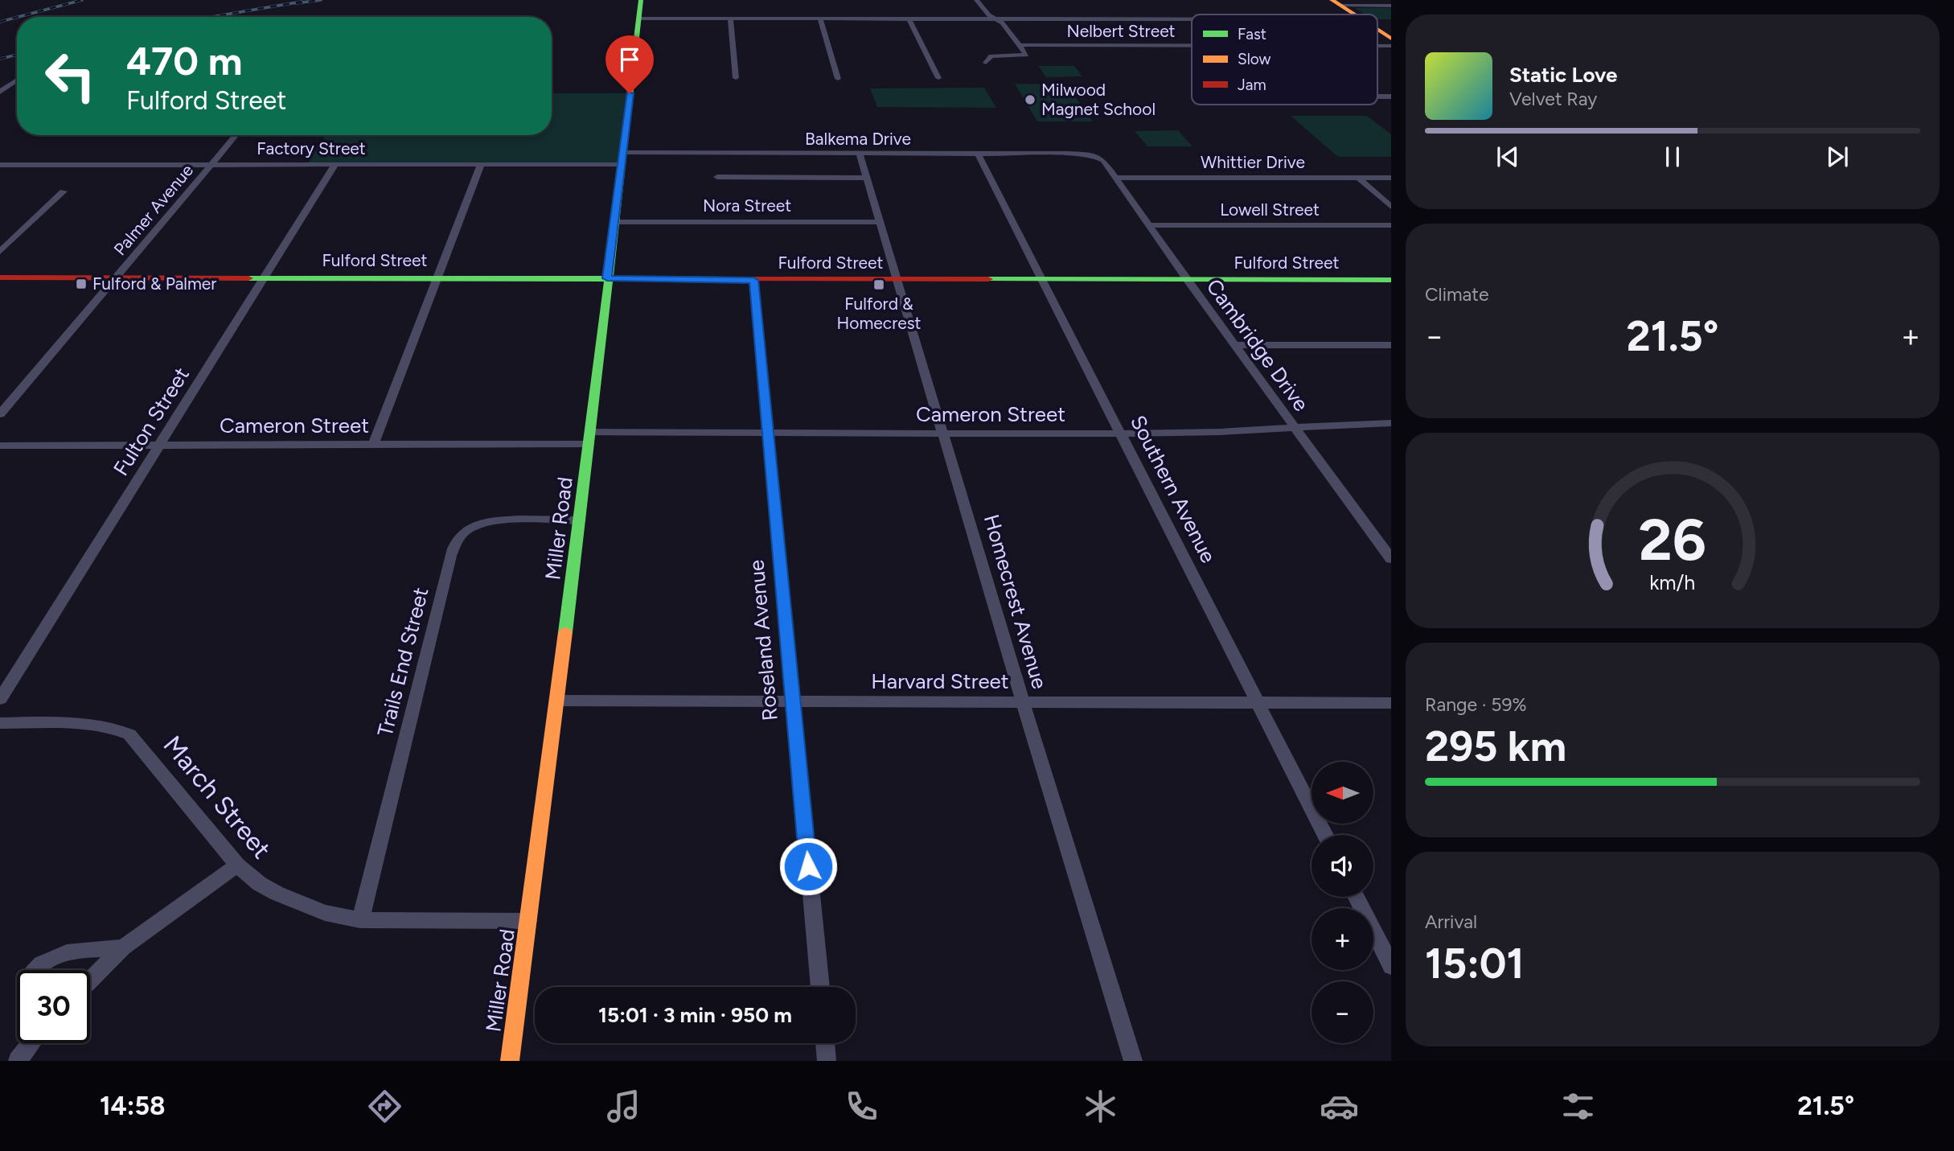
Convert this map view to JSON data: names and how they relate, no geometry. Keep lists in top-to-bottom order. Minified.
{"streets":{"street":["Nelbert Street","Balkema Drive","Factory Street","Whittier Drive","Nora Street","Palmer Avenue","Lowell Street","Fulford Street","Cambridge Drive","Cameron Street","Fulton Street","Southern Avenue","Miller Road","Homecrest Avenue","Roseland Avenue","Trails End Street","Harvard Street","March Street"]},"crossings":[["Balkema Drive","Factory Street"],["Balkema Drive","Cambridge Drive"],["Balkema Drive","Southern Avenue"],["Balkema Drive","Miller Road"],["Balkema Drive","Homecrest Avenue"],["Factory Street","Palmer Avenue"],["Factory Street","Fulton Street"],["Factory Street","Miller Road"],["Whittier Drive","Cambridge Drive"],["Nora Street","Miller Road"],["Nora Street","Homecrest Avenue"],["Palmer Avenue","Fulford Street"],["Lowell Street","Cambridge Drive"],["Fulford Street","Cambridge Drive"],["Fulford Street","Fulton Street"],["Fulford Street","Southern Avenue"],["Fulford Street","Miller Road"],["Fulford Street","Homecrest Avenue"],["Fulford Street","Roseland Avenue"],["Cambridge Drive","Cameron Street"],["Cameron Street","Fulton Street"],["Cameron Street","Southern Avenue"],["Cameron Street","Miller Road"],["Cameron Street","Homecrest Avenue"],["Cameron Street","Roseland Avenue"],["Southern Avenue","Harvard Street"],["Miller Road","Trails End Street"],["Miller Road","Harvard Street"],["Miller Road","March Street"],["Homecrest Avenue","Harvard Street"],["Roseland Avenue","Harvard Street"],["Trails End Street","March Street"]],"places":{"other":["Milwood Magnet School"],"transit":["Fulford & Palmer","Fulford & Homecrest"]},"legend":["Fast","Slow","Jam"],"north":"left","page":{"turn":["470 m","Fulford Street"],"song":["Static Love","Velvet Ray"],"tile":["Climate",["Range · 59%","295 km"],["Arrival","15:01"]],"heat":["−","21.5°","+"],"map_buttons":["+","−"],"limit":"30","trip":"15:01 · 3 min · 950 m","tabs":["14:58","21.5°"],"gauge":["26","km/h"]}}
